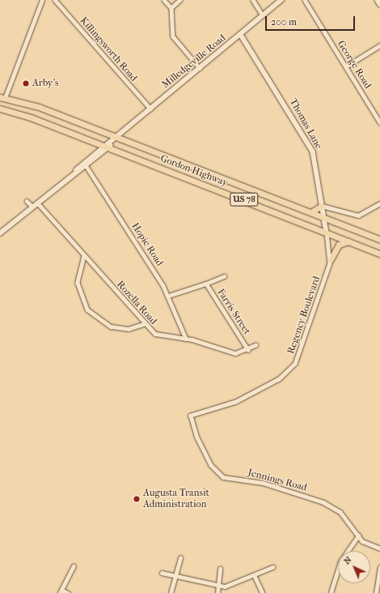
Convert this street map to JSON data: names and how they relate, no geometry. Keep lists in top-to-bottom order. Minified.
{"streets":{"highway":["Gordon Highway","US 78"],"street":["Killingsworth Road","Milledgeville Road","George Road","Thomas Lane","Hopie Road","Rozella Road","Farris Street","Regency Boulevard","Jennings Road"]},"crossings":[["Killingsworth Road","Milledgeville Road"],["Milledgeville Road","Thomas Lane"],["Milledgeville Road","Gordon Highway"],["Milledgeville Road","Hopie Road"],["Milledgeville Road","Rozella Road"],["Thomas Lane","Gordon Highway"],["Thomas Lane","Regency Boulevard"],["Gordon Highway","Regency Boulevard"],["Hopie Road","Rozella Road"],["Hopie Road","Farris Street"],["Rozella Road","Farris Street"],["Regency Boulevard","Jennings Road"]],"places":["Arby's","Augusta Transit Administration"],"scale_bar":"200 m","north":"top left"}
